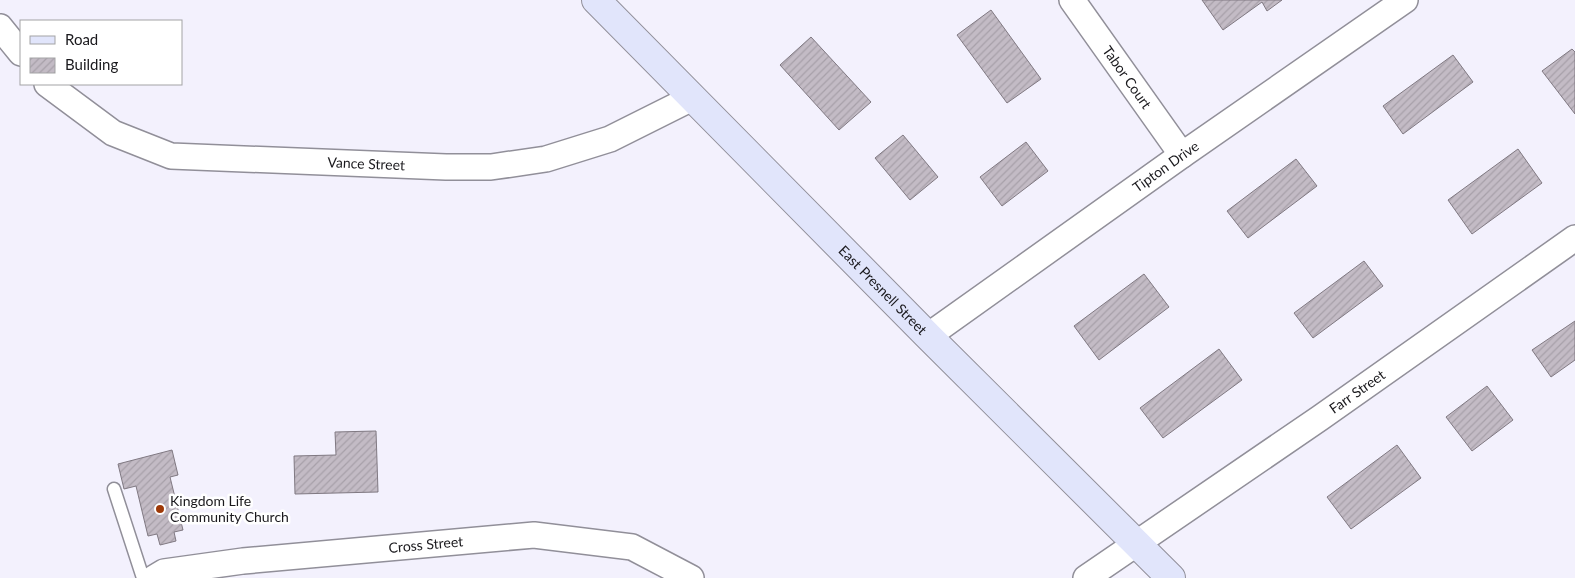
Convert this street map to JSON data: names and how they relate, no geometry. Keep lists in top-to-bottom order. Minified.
{"streets":{"main road":["East Presnell Street"],"street":["Tabor Court","Vance Street","Tipton Drive","Farr Street","Cross Street"]},"crossings":[["Tabor Court","Tipton Drive"],["Vance Street","East Presnell Street"],["Tipton Drive","East Presnell Street"],["East Presnell Street","Farr Street"]],"places":["Kingdom Life Community Church"],"legend":["Road","Building"]}
